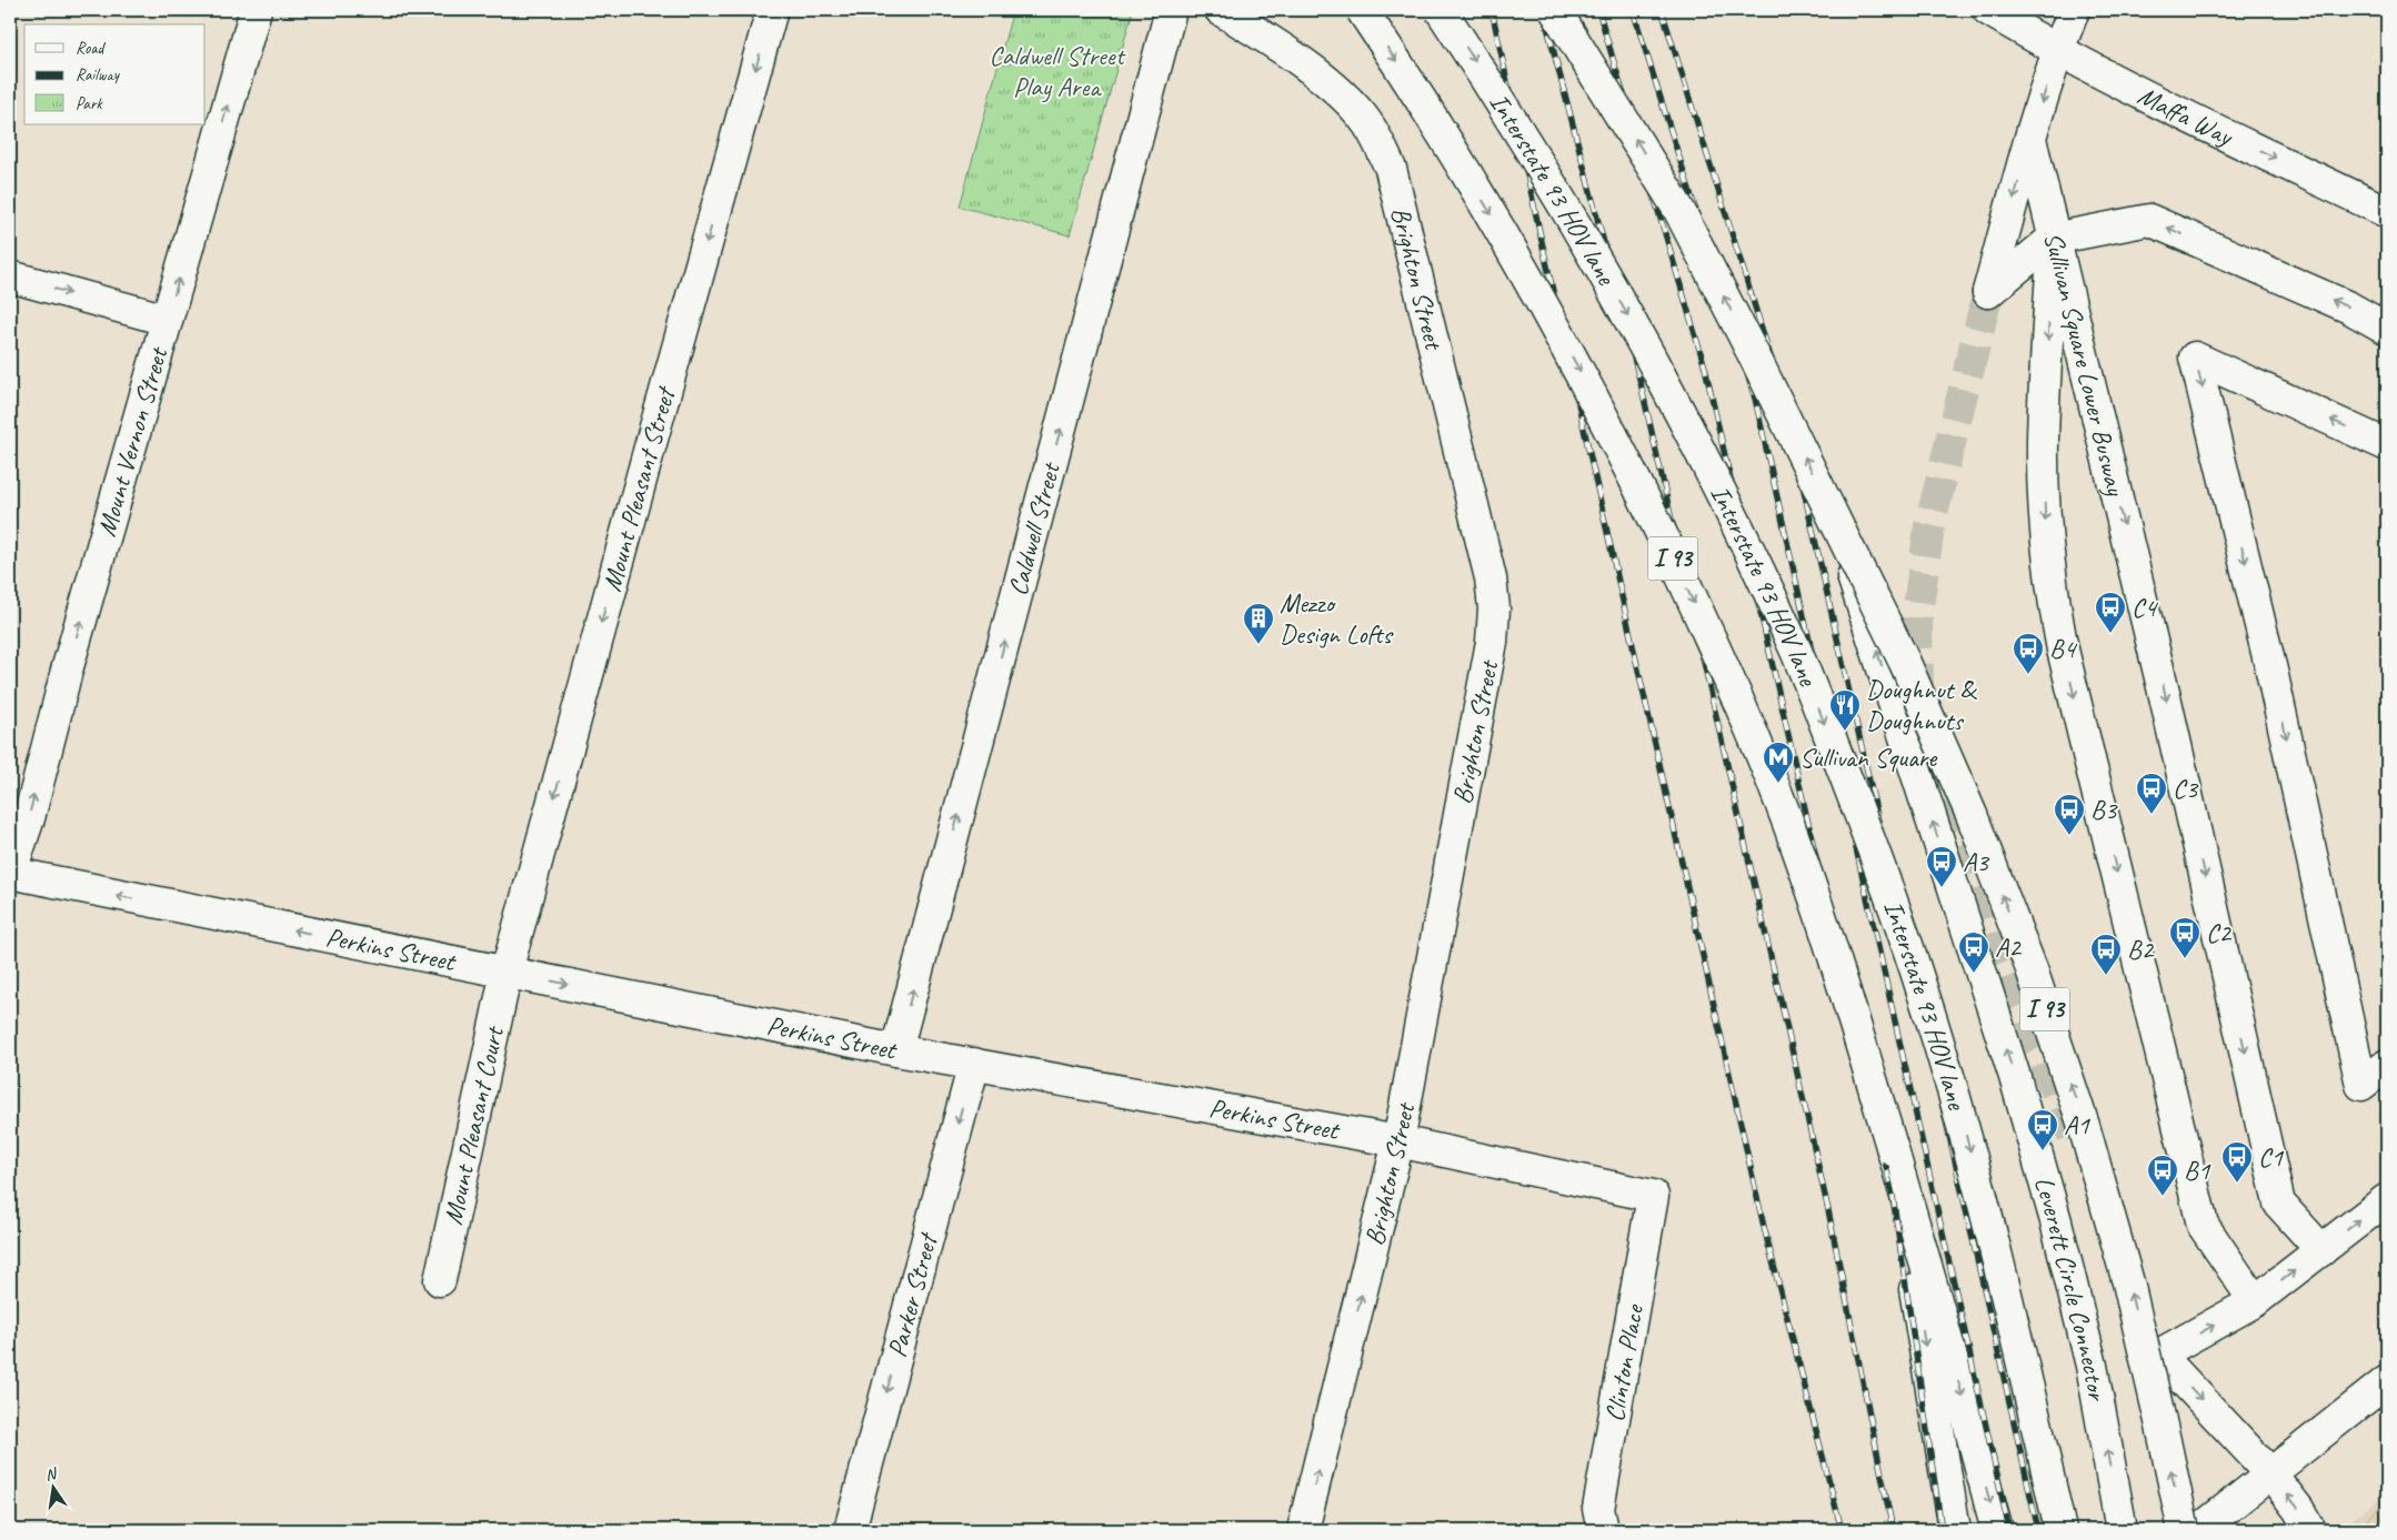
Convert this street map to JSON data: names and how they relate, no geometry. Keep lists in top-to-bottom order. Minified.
{"streets":{"main road":["Maffa Way","Interstate 93 HOV lane","Brighton Street","Sullivan Square Lower Busway","Mount Vernon Street","Mount Pleasant Street","Caldwell Street","I 93","Perkins Street","Mount Pleasant Court","Leverett Circle Connector","Parker Street","Clinton Place"]},"crossings":[["Brighton Street","Perkins Street"],["Mount Vernon Street","Perkins Street"],["Mount Pleasant Street","Perkins Street"],["Mount Pleasant Street","Mount Pleasant Court"],["Caldwell Street","Perkins Street"],["I 93","Leverett Circle Connector"],["Perkins Street","Mount Pleasant Court"],["Perkins Street","Parker Street"],["Perkins Street","Clinton Place"]],"one_way":["Mount Vernon Street","Mount Pleasant Street","Caldwell Street","Parker Street"],"parks":["Caldwell Street Play Area"],"places":{"bus stop":["C4","B4","C3","B3","A3","C2","A2","B2","A1","C1","B1"],"building":["Mezzo Design Lofts"],"restaurant":["Doughnut & Doughnuts"],"metro station":["Sullivan Square"]},"legend":["Road","Railway","Park"],"north":"top"}
